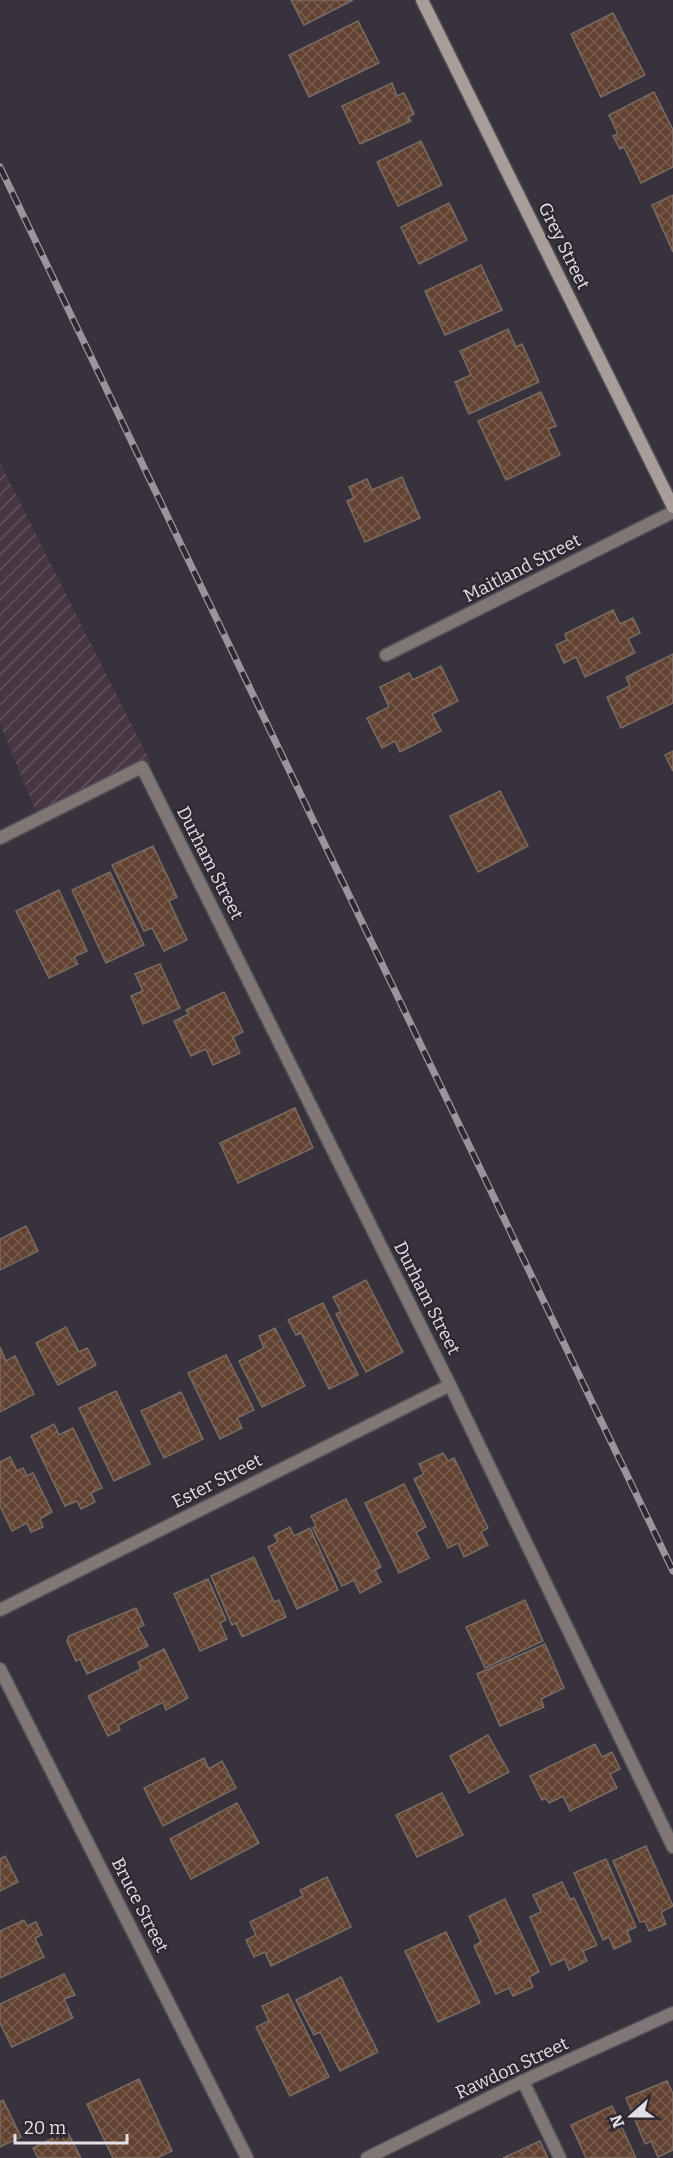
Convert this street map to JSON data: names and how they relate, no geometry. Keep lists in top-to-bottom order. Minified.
{"streets":{"street":["Grey Street","Maitland Street","Durham Street","Ester Street","Bruce Street","Rawdon Street"]},"crossings":[["Durham Street","Ester Street"]],"scale_bar":"20 m","north":"left"}
